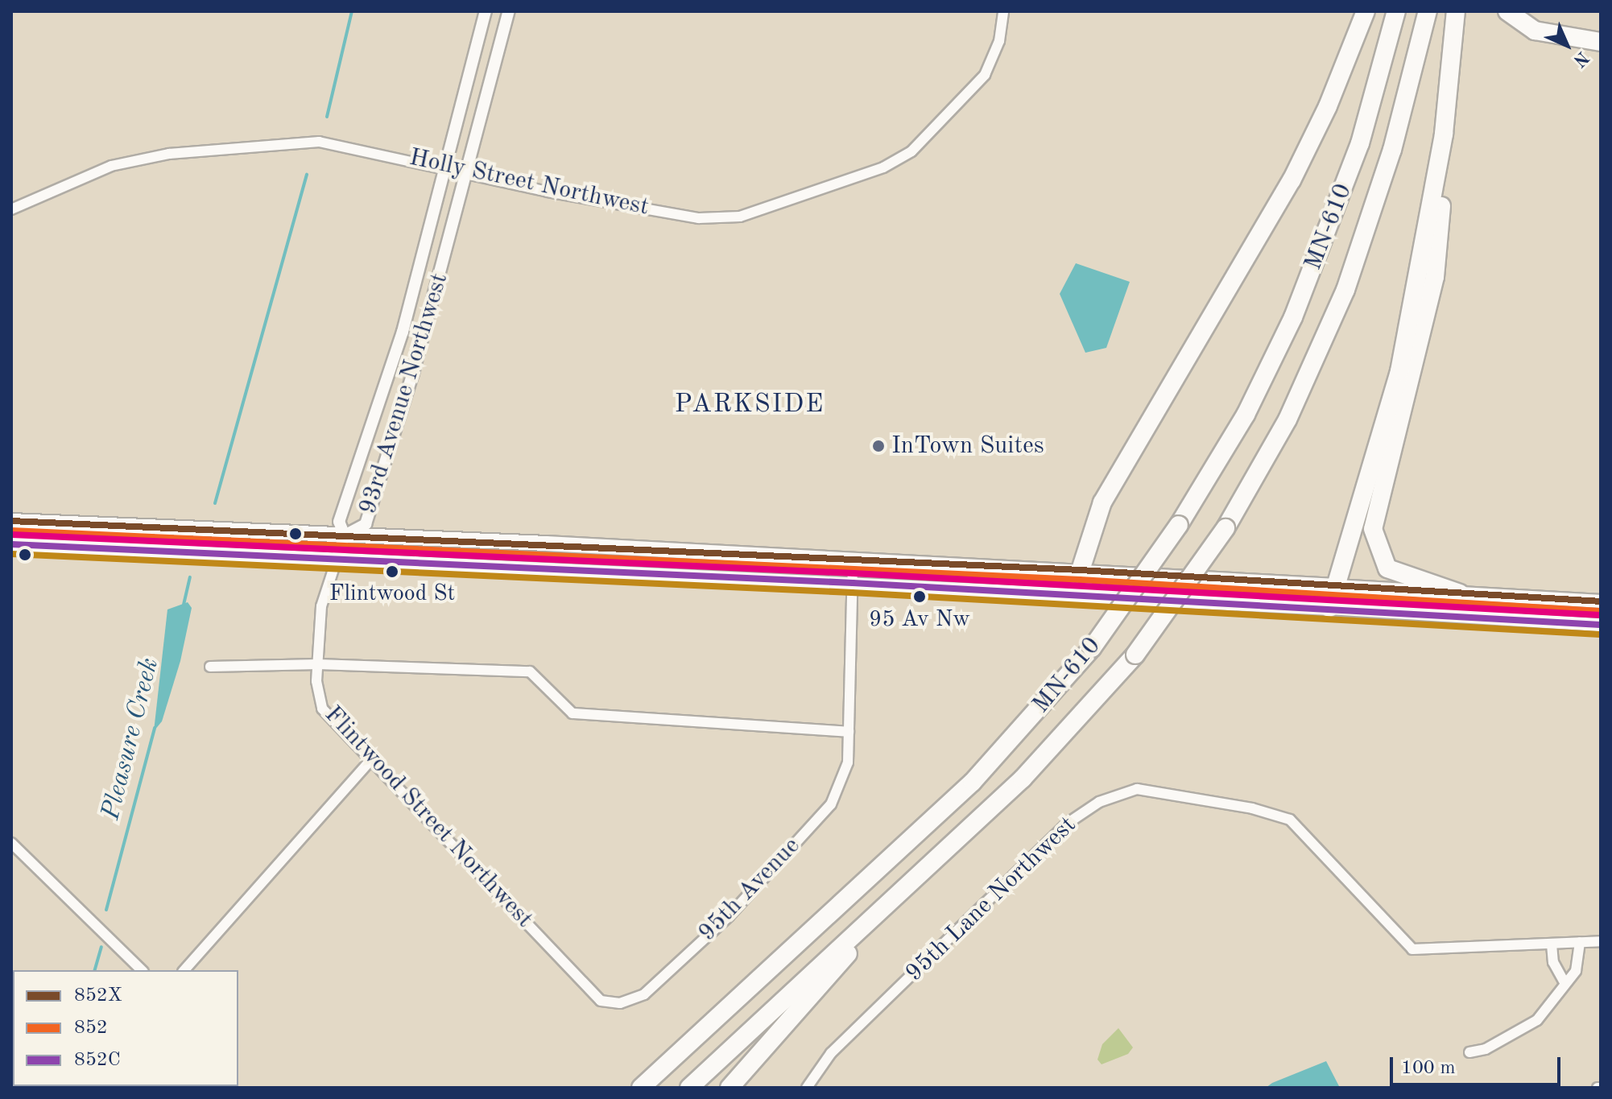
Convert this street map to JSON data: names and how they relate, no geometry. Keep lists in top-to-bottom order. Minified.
{"streets":{"highway":["MN-610"],"street":["Holly Street Northwest","93rd Avenue Northwest","Flintwood Street Northwest","95th Avenue","95th Lane Northwest"]},"crossings":[["Holly Street Northwest","93rd Avenue Northwest"],["93rd Avenue Northwest","Flintwood Street Northwest"],["Flintwood Street Northwest","95th Avenue"]],"districts":["PARKSIDE"],"water":["Pleasure Creek"],"places":["InTown Suites","Flintwood St","95 Av Nw"],"lines":["transit line 852X","transit line 852","transit line 852C"],"legend":["852X","852","852C"],"scale_bar":"100 m","north":"bottom right"}
